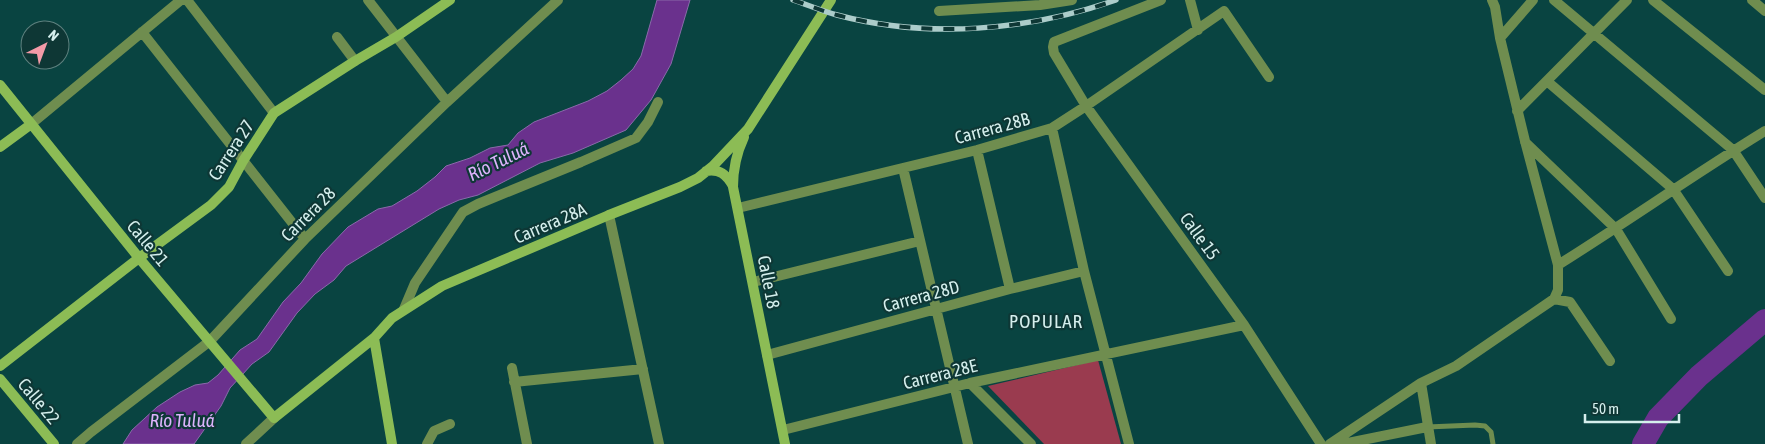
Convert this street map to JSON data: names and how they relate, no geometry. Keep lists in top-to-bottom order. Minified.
{"streets":{"street":["Carrera 28B","Carrera 27","Carrera 28","Carrera 28A","Calle 15","Calle 21","Calle 18","Carrera 28D","Carrera 28E","Calle 22"]},"crossings":[["Carrera 28B","Calle 15"],["Carrera 28B","Calle 18"],["Carrera 27","Calle 21"],["Carrera 28","Calle 21"],["Carrera 28A","Calle 21"],["Carrera 28A","Calle 18"],["Calle 15","Carrera 28E"],["Calle 18","Carrera 28D"],["Calle 18","Carrera 28E"]],"districts":["POPULAR"],"water":["Río Tuluá"],"scale_bar":"50 m","north":"top right"}
